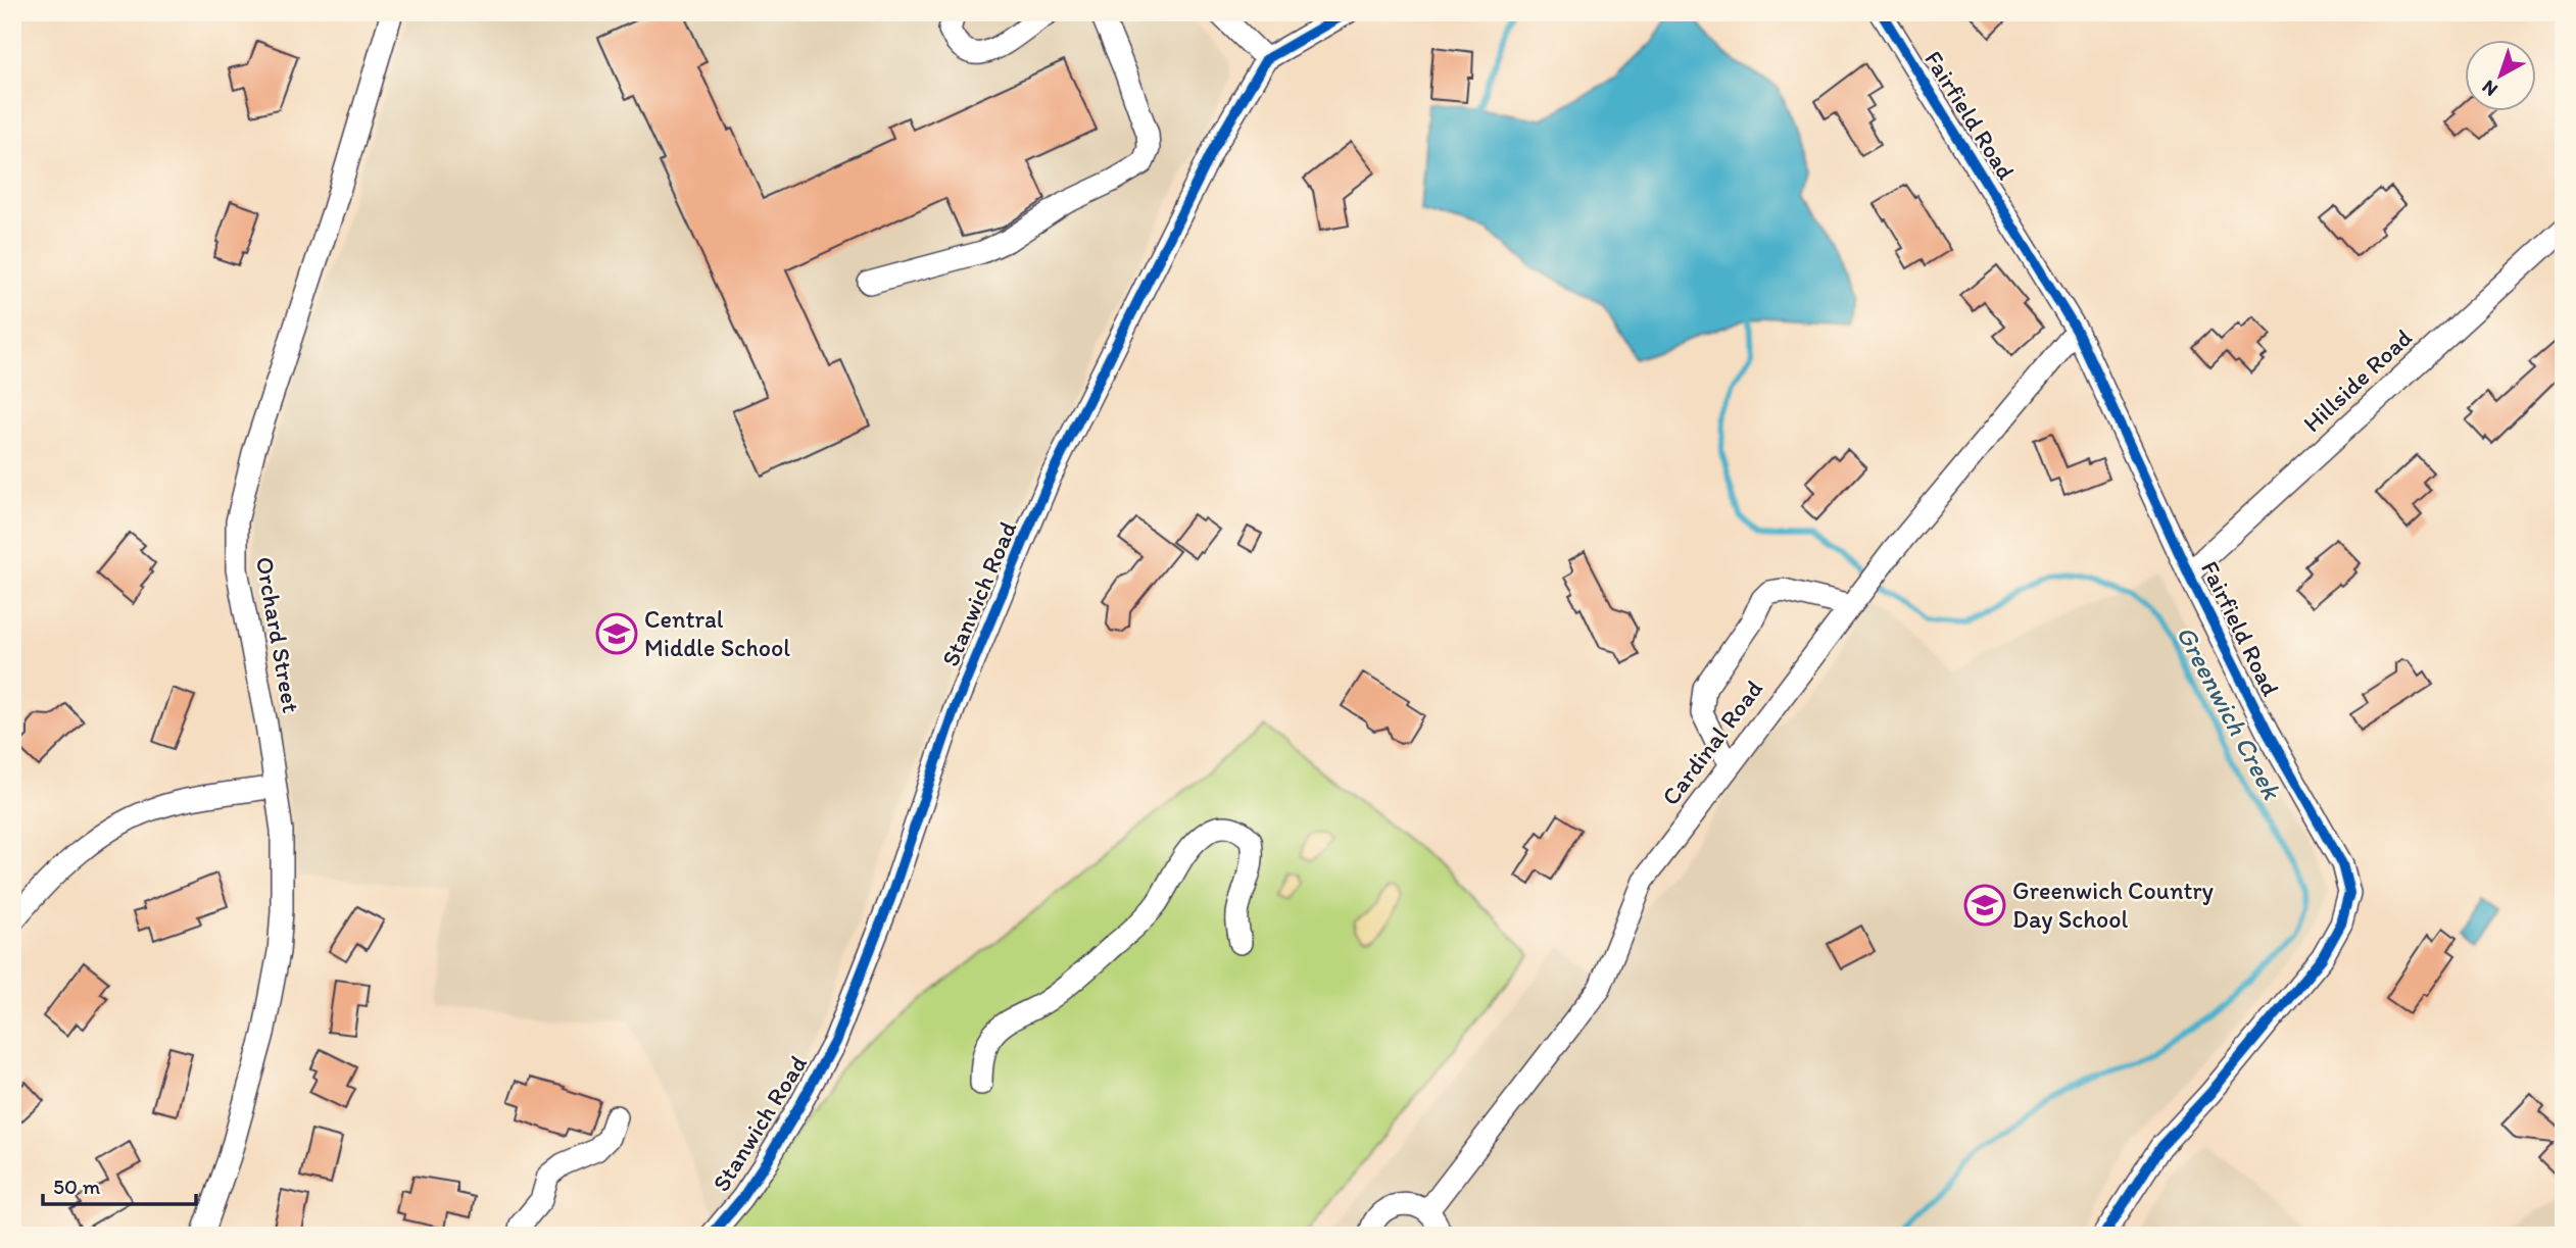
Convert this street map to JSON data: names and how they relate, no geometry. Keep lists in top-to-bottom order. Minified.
{"streets":{"street":["Fairfield Road","Hillside Road","Stanwich Road","Orchard Street","Cardinal Road"]},"crossings":[["Fairfield Road","Hillside Road"],["Fairfield Road","Cardinal Road"]],"water":["Greenwich Creek"],"places":{"school or university":["Central Middle School","Greenwich Country Day School"]},"scale_bar":"50 m","north":"bottom left"}
